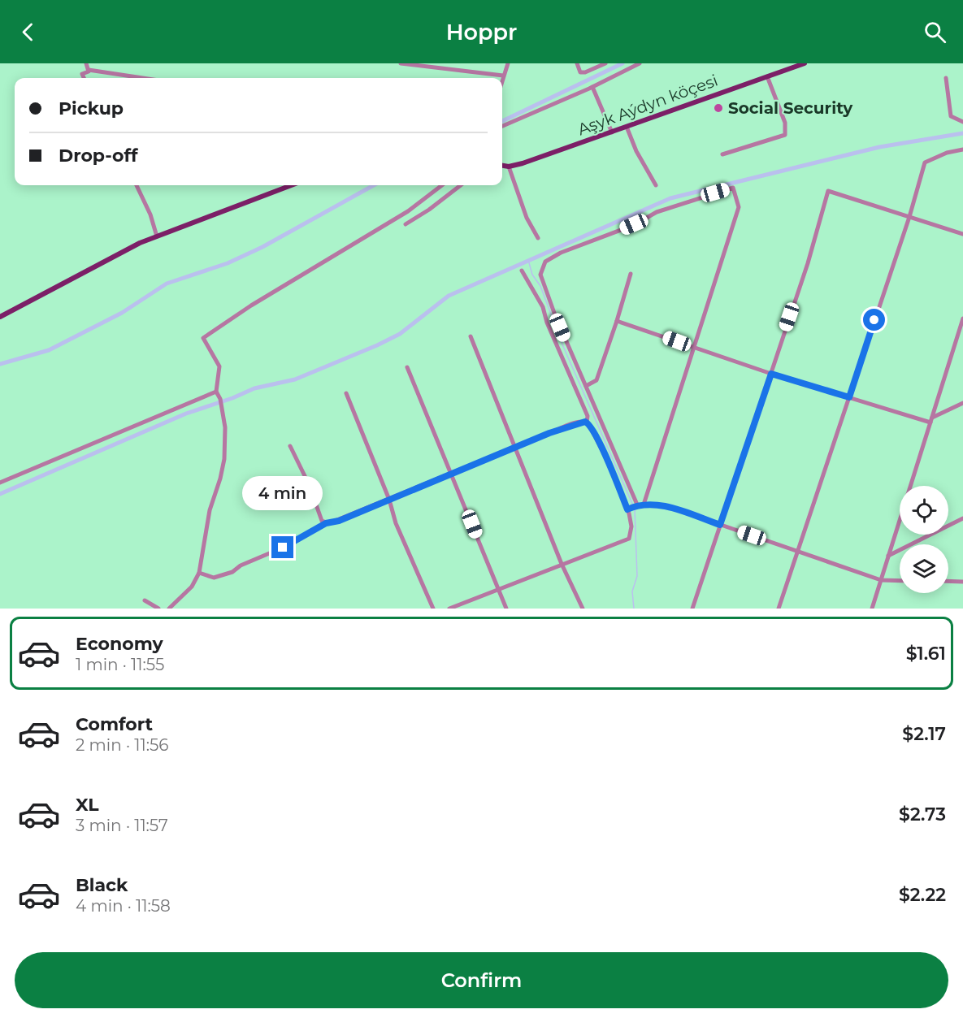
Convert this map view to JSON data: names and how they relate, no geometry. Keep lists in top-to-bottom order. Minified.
{"streets":{"main road":["Aşyk Aýdyn köçesi"]},"places":["Social Security"],"page":{"header":"Hoppr","banner":["Pickup","Drop-off"],"bubble":"4 min","list":[{"name":"Economy","note":"1 min · 11:55","value":"$1.61"},{"name":"Comfort","note":"2 min · 11:56","value":"$2.17"},{"name":"XL","note":"3 min · 11:57","value":"$2.73"},{"name":"Black","note":"4 min · 11:58","value":"$2.22"}],"buttons":"Confirm"}}
